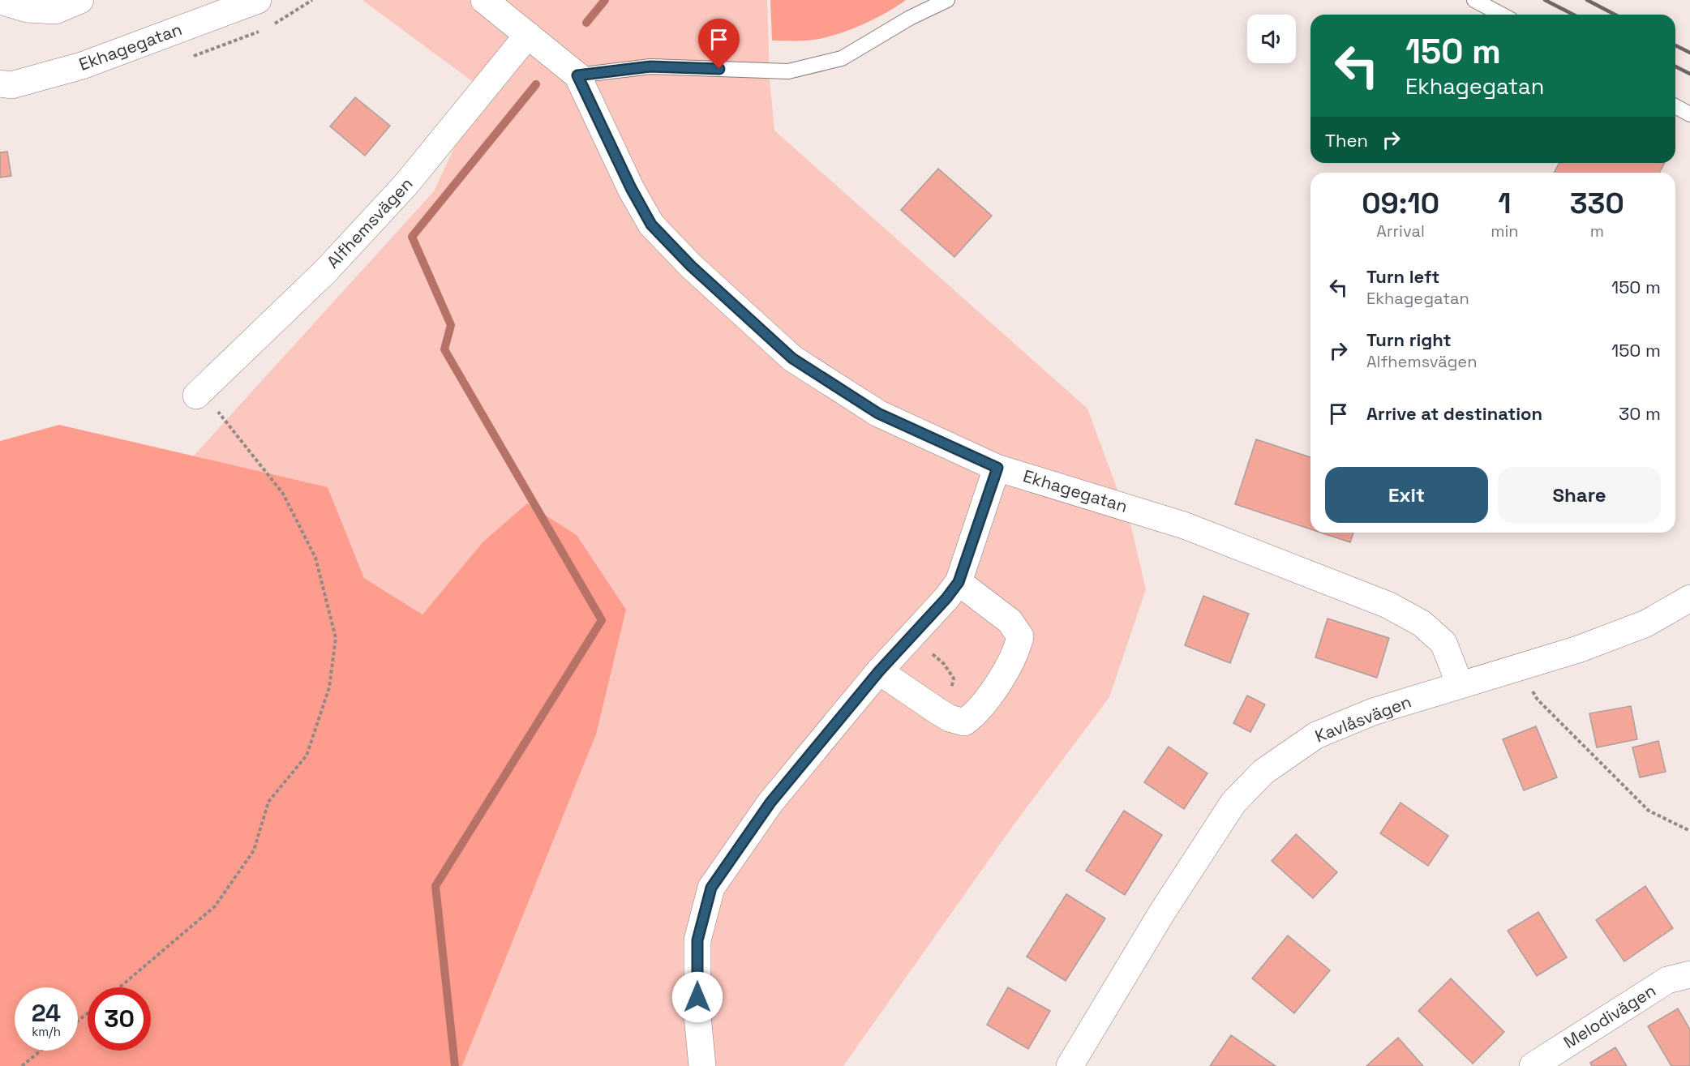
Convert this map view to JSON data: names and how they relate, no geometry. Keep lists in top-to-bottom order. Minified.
{"streets":{"street":["Ekhagegatan","Alfhemsvägen","Kavlåsvägen","Melodivägen"]},"crossings":[["Ekhagegatan","Alfhemsvägen"],["Ekhagegatan","Kavlåsvägen"]],"page":{"turn":["150 m","Ekhagegatan"],"then":"Then","eta":["09:10","Arrival","1","min","330","m"],"list":[{"name":"Turn left","note":"Ekhagegatan","value":"150 m"},{"name":"Turn right","note":"Alfhemsvägen","value":"150 m"},{"name":"Arrive at destination","value":"30 m"}],"buttons":["Exit","Share"],"speed":"24 km/h","limit":"30"}}
